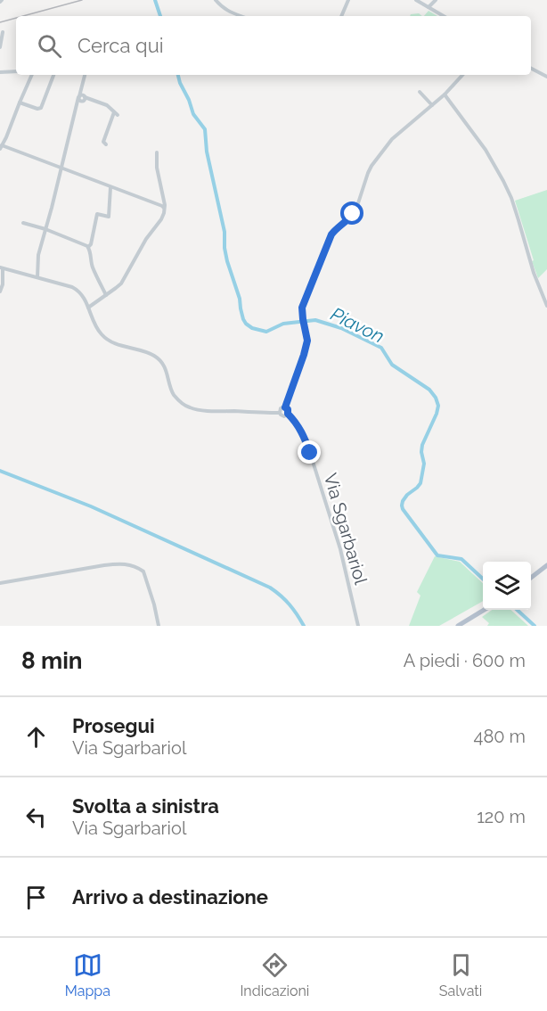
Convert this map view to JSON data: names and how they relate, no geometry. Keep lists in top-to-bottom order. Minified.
{"streets":{"street":["Via Sgarbariol"]},"water":["Piavon"],"page":{"search":"Cerca qui","heading":["8 min","A piedi · 600 m"],"list":[["Prosegui","Via Sgarbariol","480 m"],["Svolta a sinistra","Via Sgarbariol","120 m"],"Arrivo a destinazione"],"nav":["Mappa","Indicazioni","Salvati"]}}
